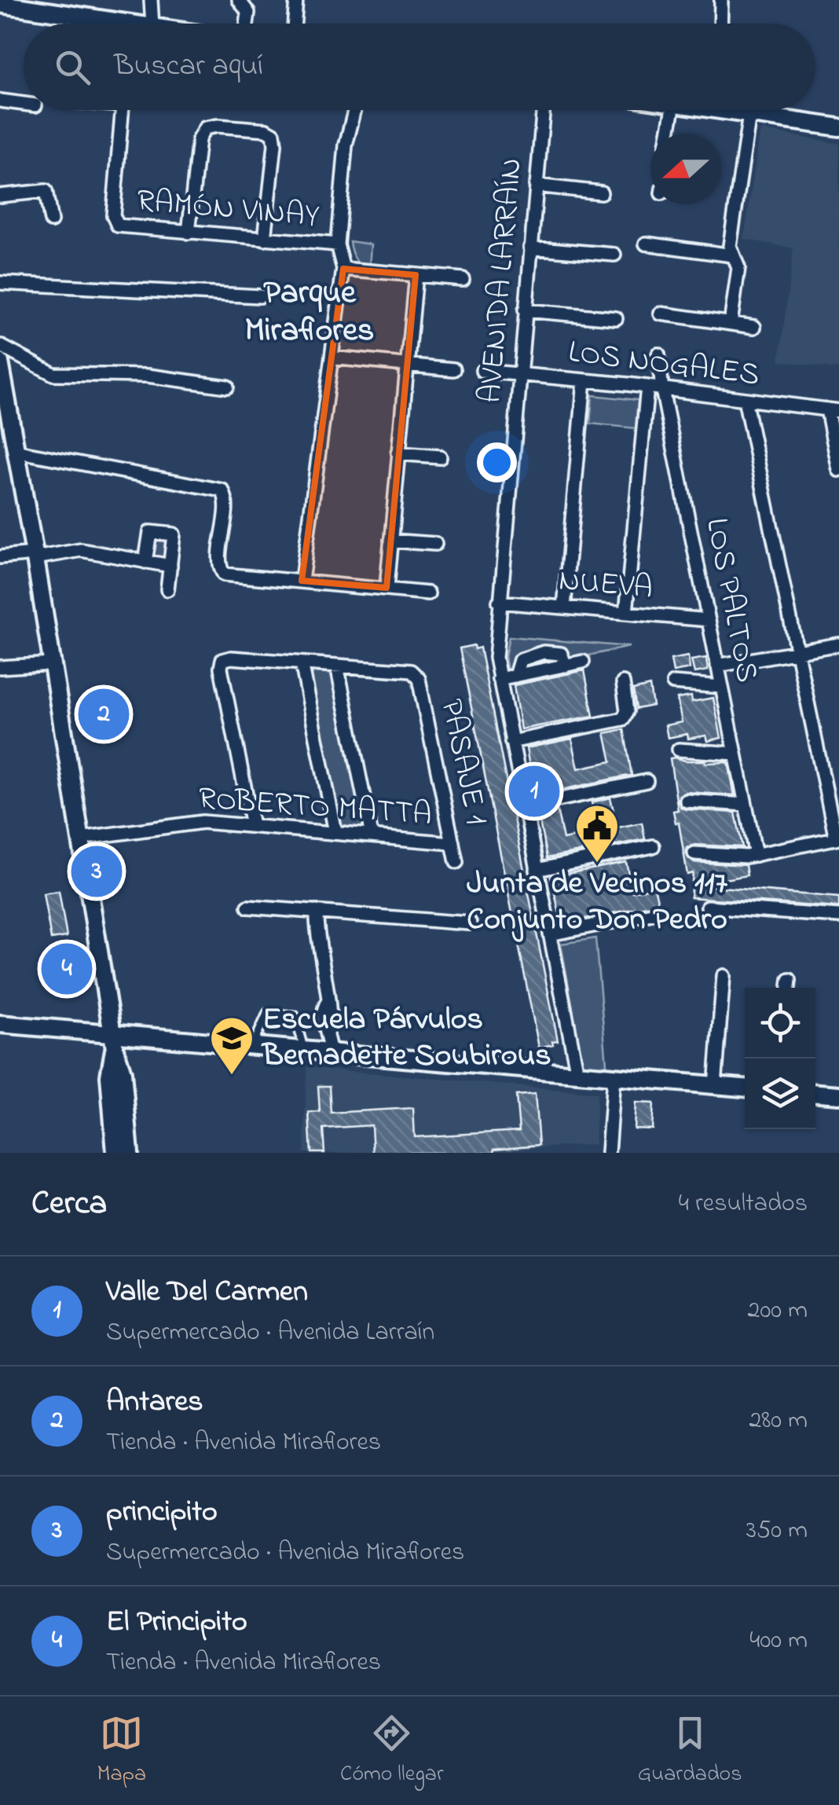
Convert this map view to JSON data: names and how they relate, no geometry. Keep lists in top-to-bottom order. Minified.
{"streets":{"street":["RAMÓN VINAY","AVENIDA LARRAÍN","LOS NOGALES","NUEVA","LOS PALTOS","PASAJE 1","ROBERTO MATTA"]},"crossings":[["AVENIDA LARRAÍN","LOS NOGALES"],["AVENIDA LARRAÍN","NUEVA"],["LOS NOGALES","LOS PALTOS"],["NUEVA","LOS PALTOS"],["PASAJE 1","ROBERTO MATTA"]],"districts":["Parque Miraflores"],"places":{"public building":["Junta de Vecinos 117 Conjunto Don Pedro"],"school or university":["Escuela Párvulos Bernadette Soubirous"]},"north":"left","page":{"search":"Buscar aquí","pins":["2","1","3","4"],"heading":["Cerca","4 resultados"],"list":[{"mark":"1","name":"Valle Del Carmen","note":"Supermercado · Avenida Larraín","value":"200 m"},{"mark":"2","name":"Antares","note":"Tienda · Avenida Miraflores","value":"280 m"},{"mark":"3","name":"principito","note":"Supermercado · Avenida Miraflores","value":"350 m"},{"mark":"4","name":"El Principito","note":"Tienda · Avenida Miraflores","value":"400 m"}],"nav":["Mapa","Cómo llegar","Guardados"]}}
